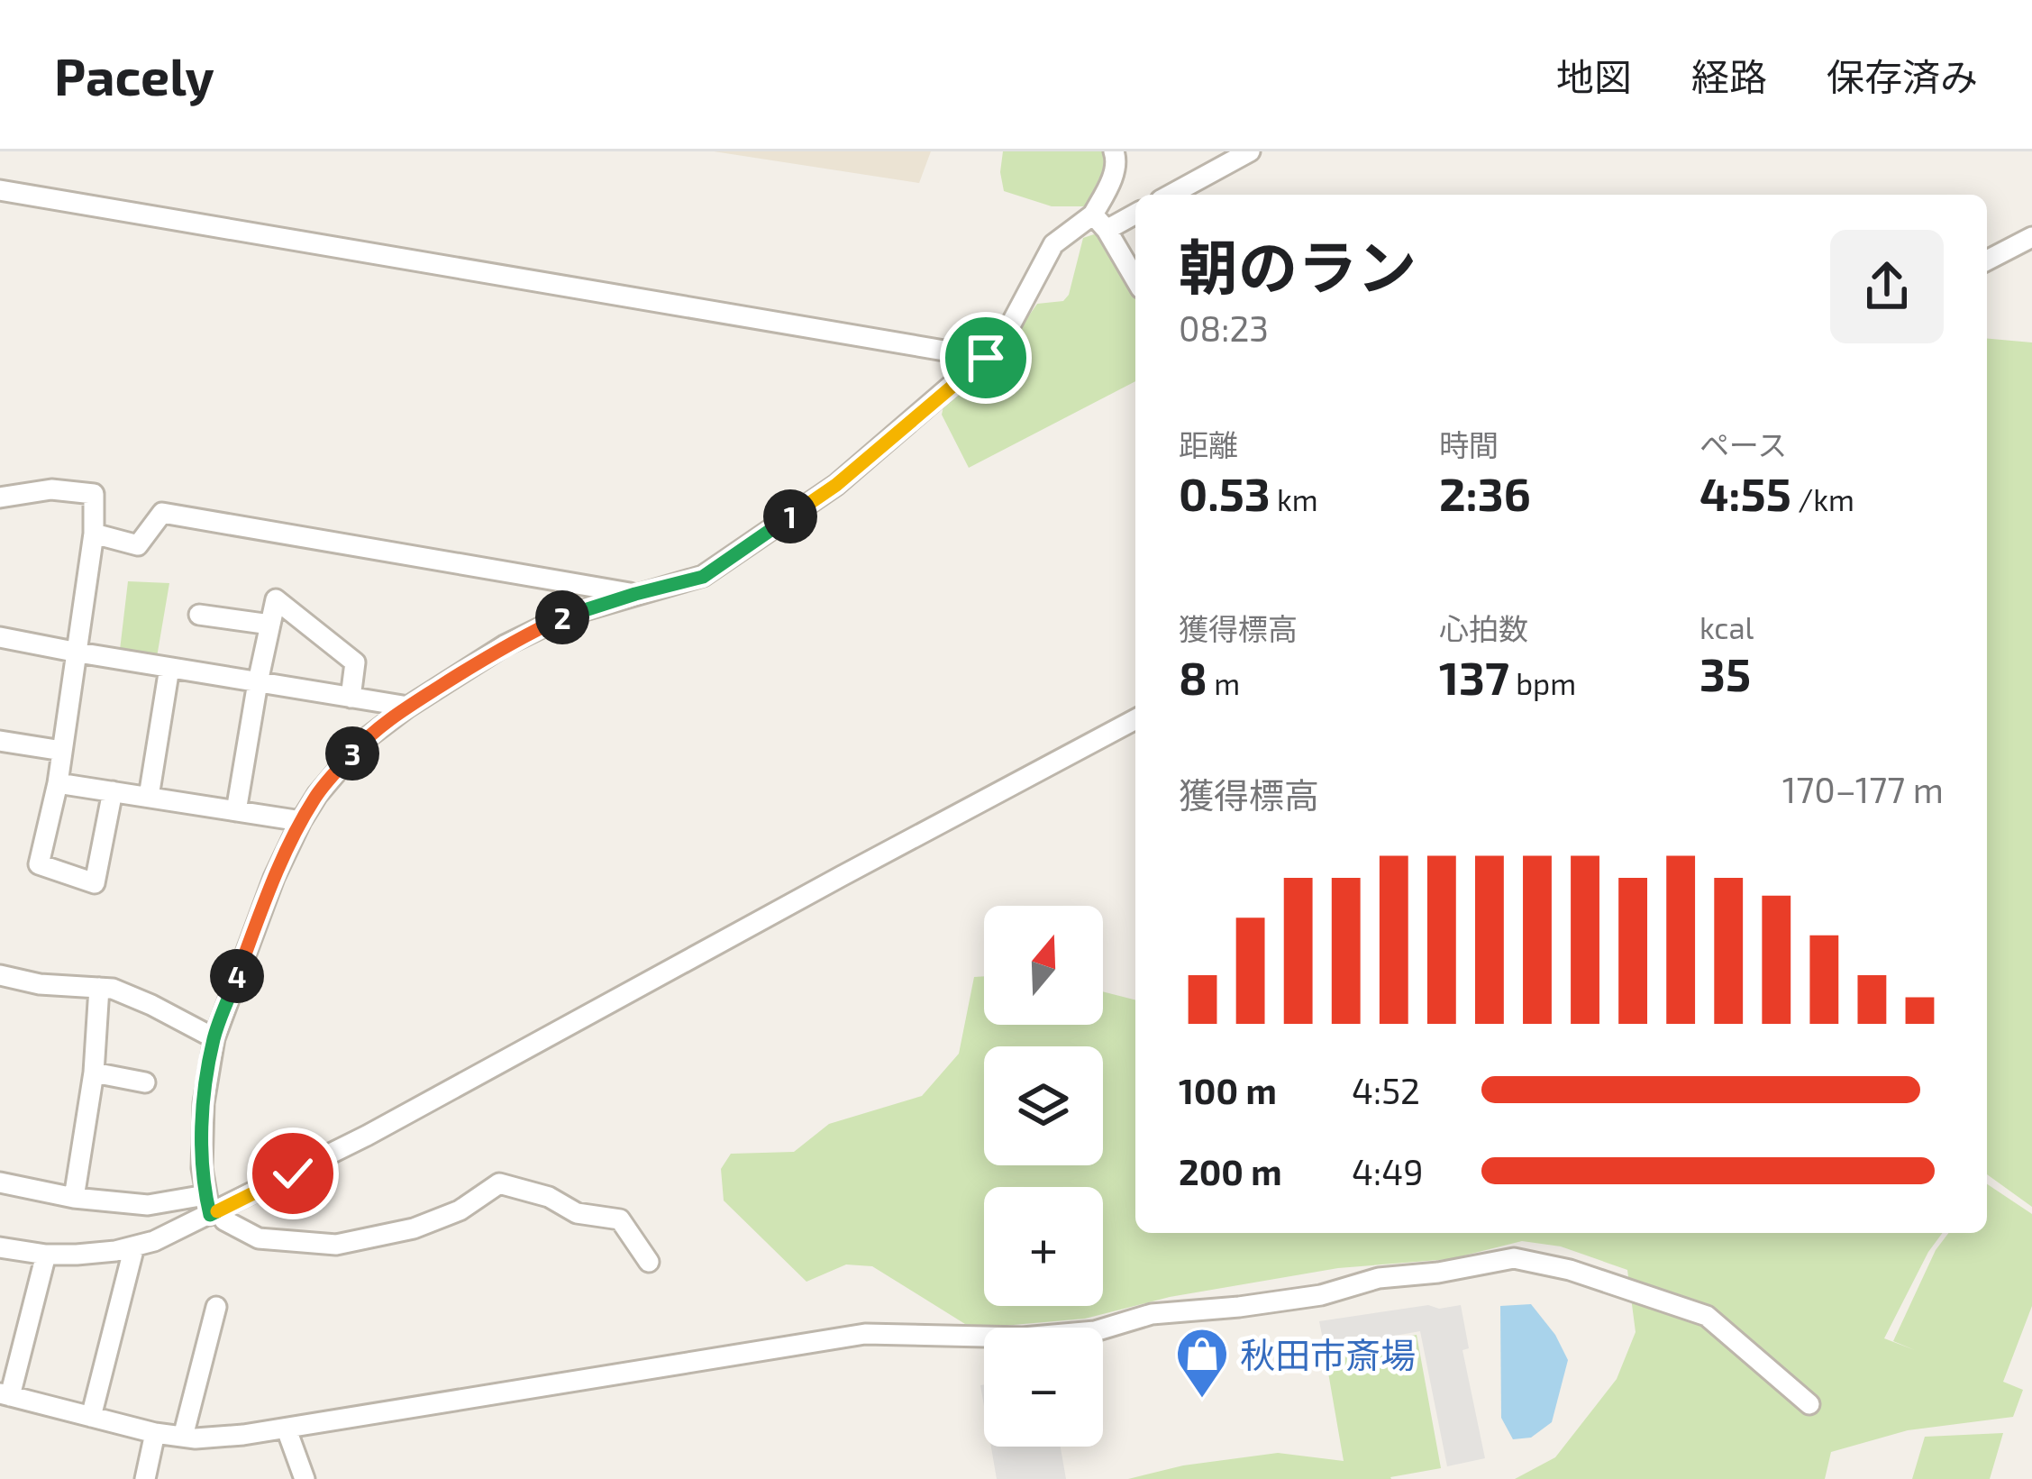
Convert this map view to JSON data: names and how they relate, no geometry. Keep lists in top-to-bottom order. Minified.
{"places":{"shop":["秋田市斎場"]},"north":"top","page":{"header":"Pacely","nav":["地図","経路","保存済み"],"heading":["朝のラン","08:23"],"stats":[["距離","0.53 km"],["時間","2:36"],["ペース","4:55 /km"],["獲得標高","8 m"],["心拍数","137 bpm"],["kcal","35"]],"pins":["1","2","3","4"],"chart":["獲得標高","170–177 m"],"map_buttons":["+","−"],"list":[{"name":"100 m","note":"4:52"},{"name":"200 m","note":"4:49"}]}}
